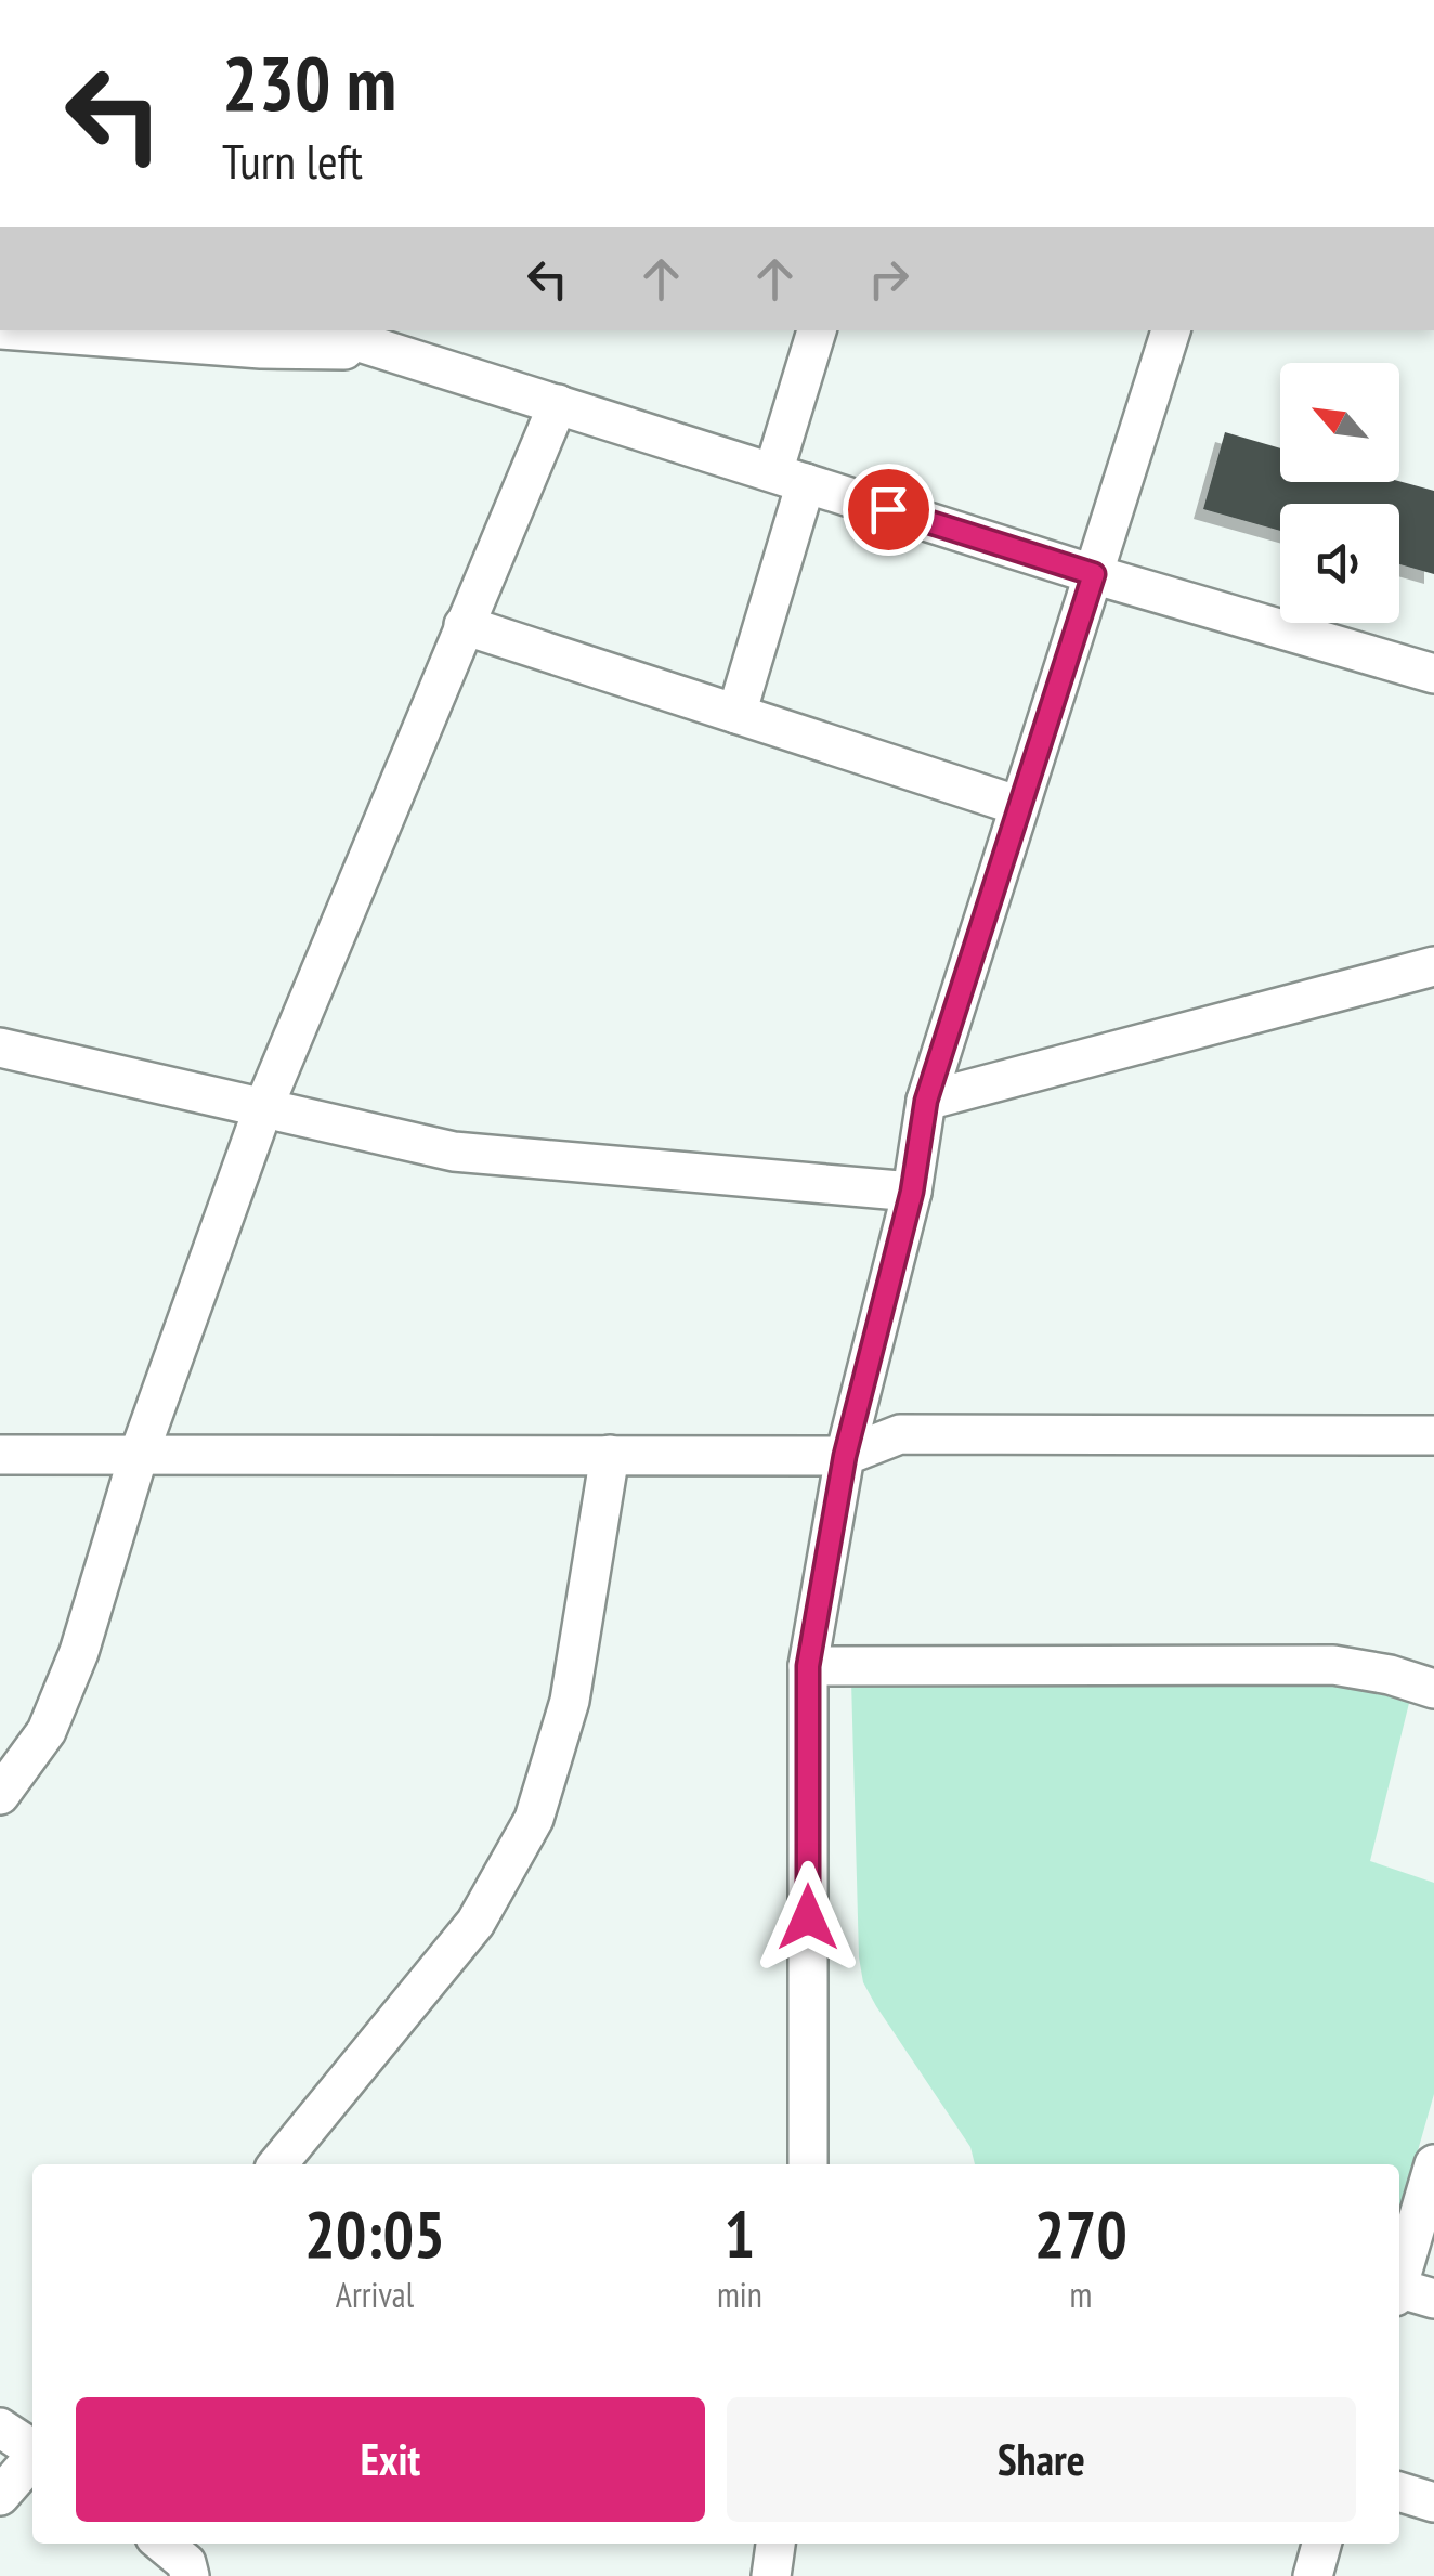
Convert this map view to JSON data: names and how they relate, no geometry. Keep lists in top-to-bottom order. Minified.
{"north":"top left","page":{"turn":["230 m","Turn left"],"eta":["20:05","Arrival","1","min","270","m"],"buttons":["Exit","Share"]}}
